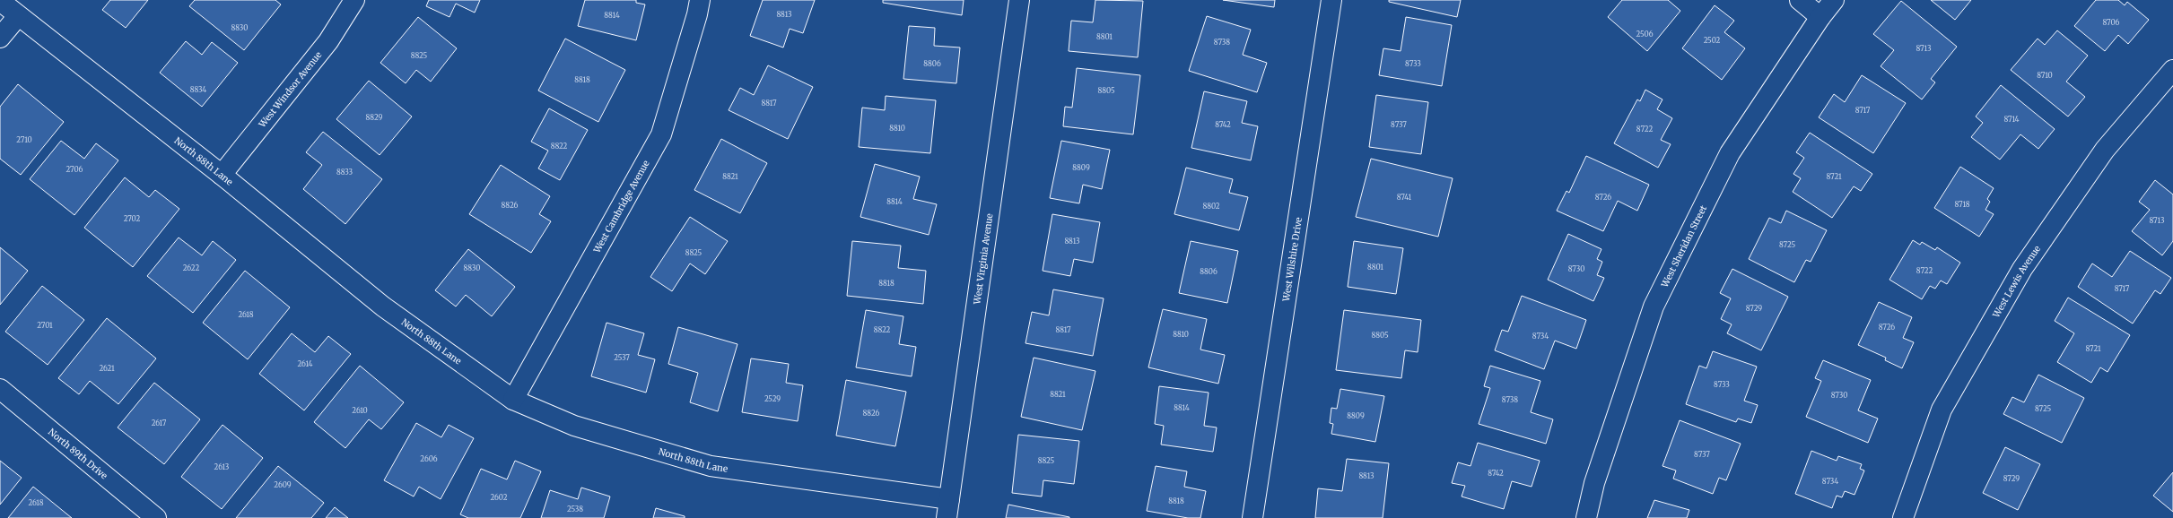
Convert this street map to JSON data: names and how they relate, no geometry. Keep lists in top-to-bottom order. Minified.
{"streets":{"street":["West Windsor Avenue","North 88th Lane","West Cambridge Avenue","West Sheridan Street","West Virginia Avenue","West Wilshire Drive","West Lewis Avenue","North 89th Drive"]},"crossings":[["West Windsor Avenue","North 88th Lane"],["North 88th Lane","West Cambridge Avenue"],["North 88th Lane","West Virginia Avenue"]],"house_numbers":["8813","8814","8706","8830","2506","8801","2502","8738","8713","8825","8806","8733","8710","8818","8834","8805","8817","8717","8829","8714","8742","8737","8810","8722","2710","8822","8809","2706","8833","8821","8721","8741","8726","8814","8718","8826","8802","2702","8713","8813","8725","8825","8801","2622","8830","8730","8722","8806","8818","8717","8729","2618","2701","8726","8822","8817","8810","8805","8734","8721","2537","2614","2621","8733","8821","8730","2529","8738","8814","8725","2610","8826","8809","2617","8737","2606","8825","2613","8742","8813","8729","8734","2609","2602","8818","2618","2538"]}
